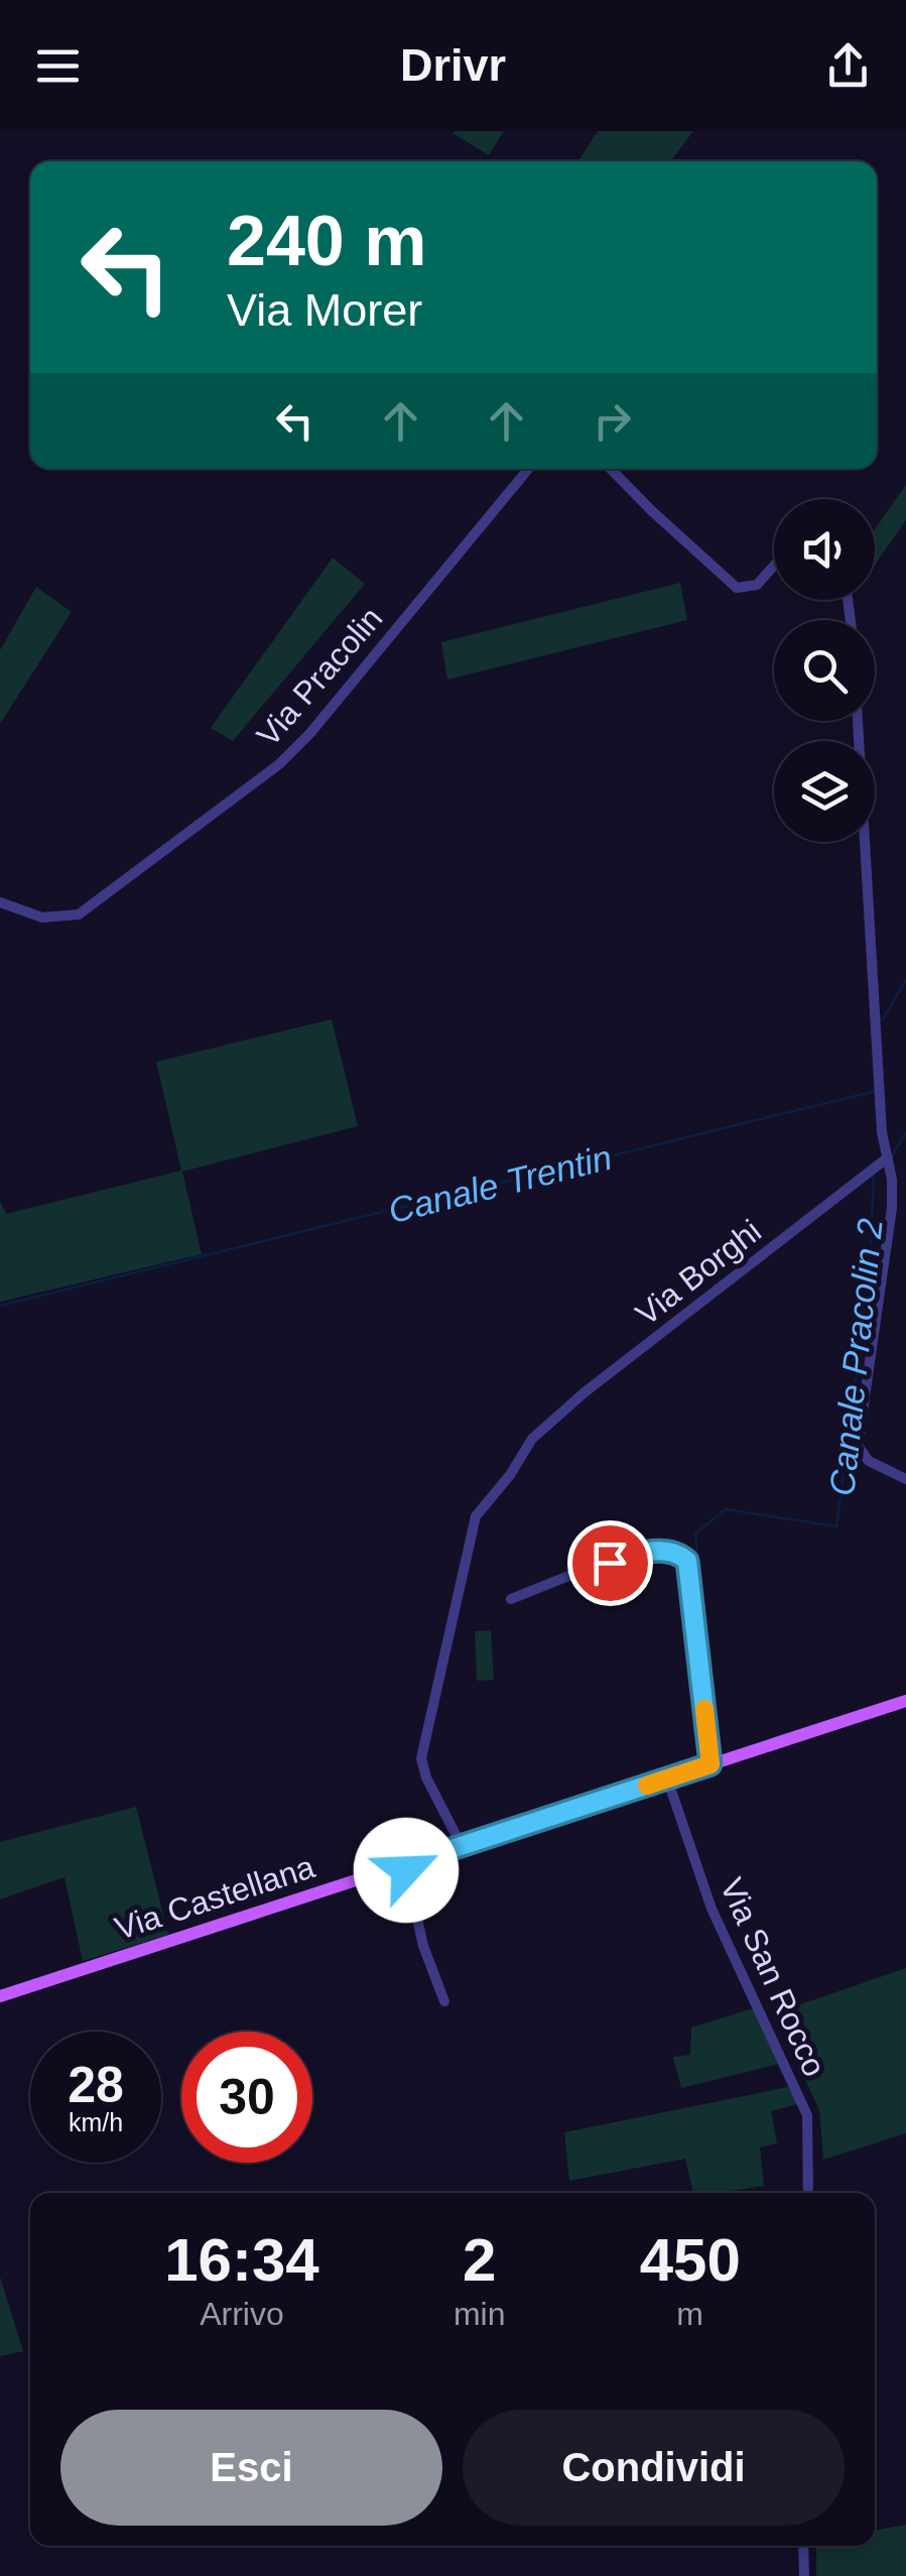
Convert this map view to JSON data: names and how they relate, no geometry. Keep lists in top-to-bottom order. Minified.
{"streets":{"main road":["Via Castellana"],"street":["Via Pracolin","Via Borghi","Via San Rocco"]},"crossings":[["Via Borghi","Via Castellana"],["Via Castellana","Via San Rocco"]],"water":["Canale Trentin","Canale Pracolin 2"],"page":{"header":"Drivr","turn":["240 m","Via Morer"],"speed":"28 km/h","limit":"30","eta":["16:34","Arrivo","2","min","450","m"],"buttons":["Esci","Condividi"]}}
